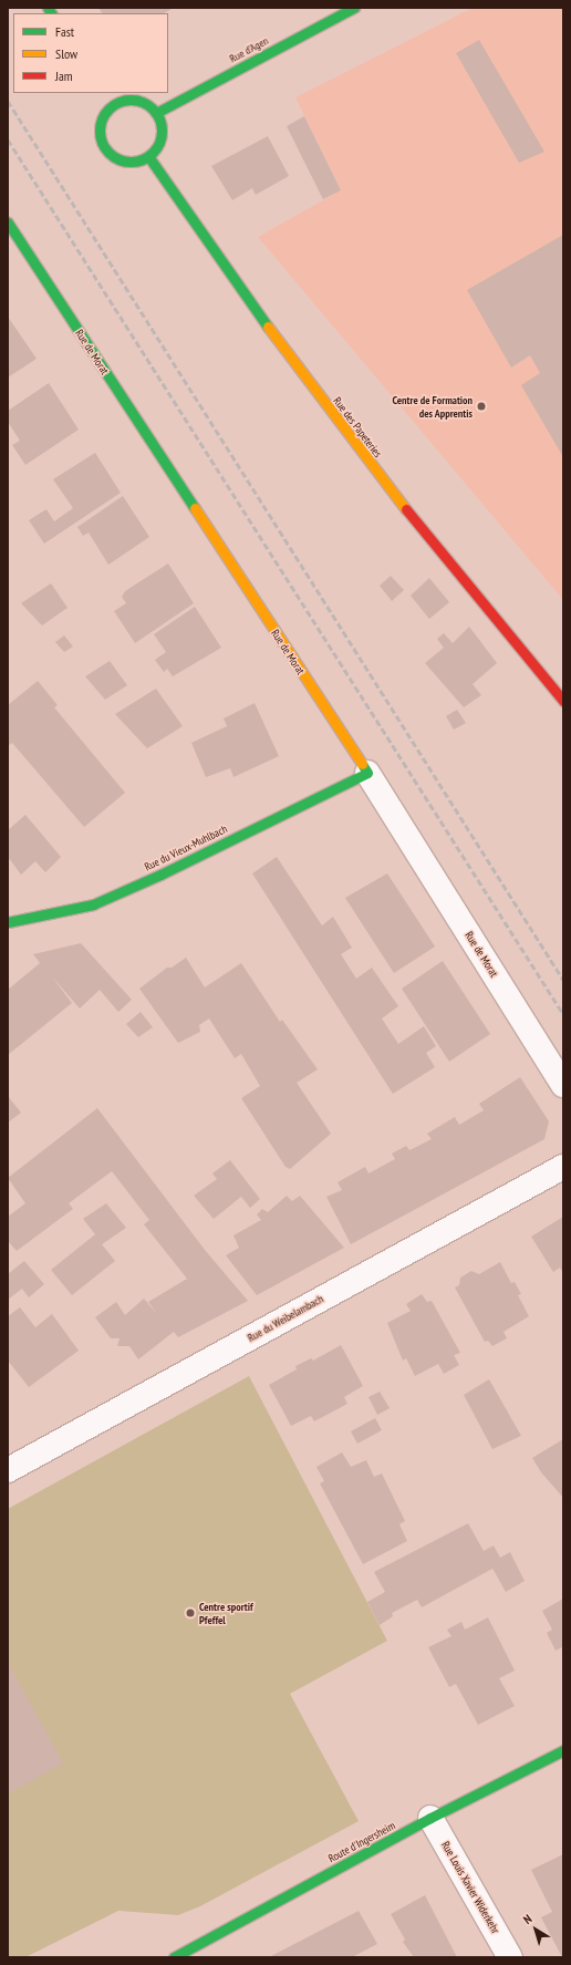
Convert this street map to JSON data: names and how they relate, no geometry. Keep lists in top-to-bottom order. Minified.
{"streets":{"street":["Rue d'Agen","Rue de Morat","Rue des Papeteries","Rue du Vieux-Muhlbach","Rue du Weibelambach","Route d'Ingersheim","Rue Louis Xavier Widerkehr"]},"crossings":[["Rue d'Agen","Rue des Papeteries"],["Rue de Morat","Rue du Vieux-Muhlbach"],["Route d'Ingersheim","Rue Louis Xavier Widerkehr"]],"places":["Centre de Formation des Apprentis","Centre sportif Pfeffel"],"legend":["Fast","Slow","Jam"],"north":"top left"}
